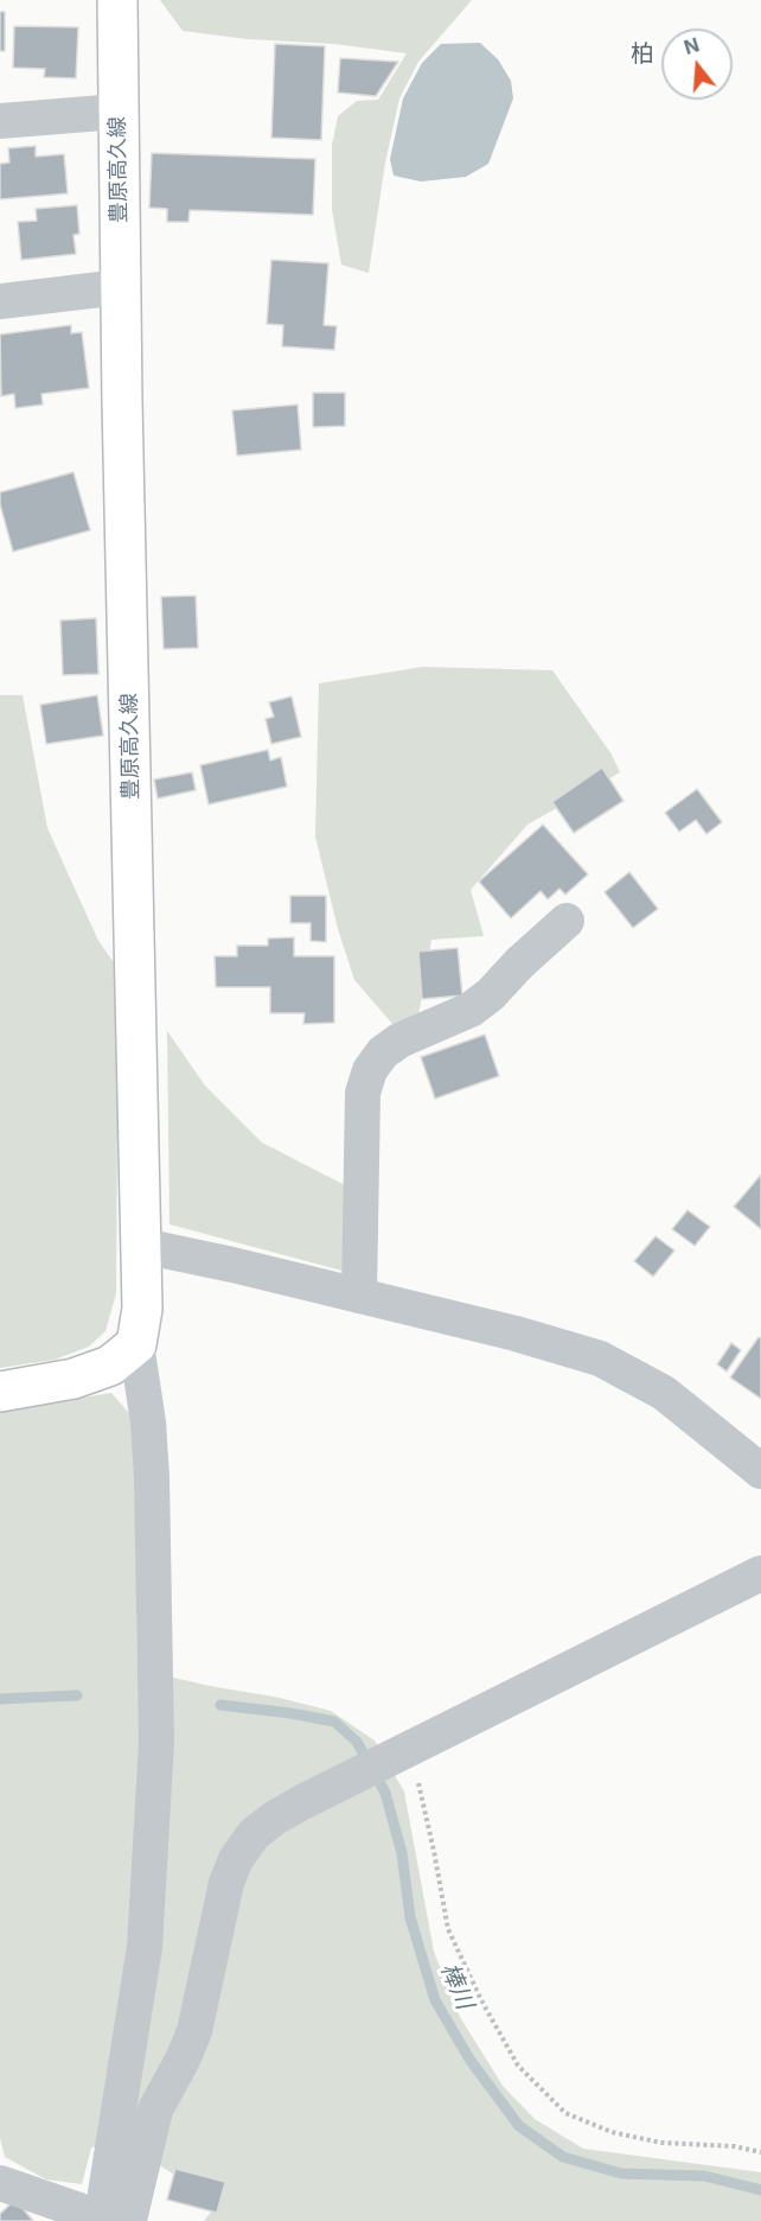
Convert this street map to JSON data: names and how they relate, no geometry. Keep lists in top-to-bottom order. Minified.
{"streets":{"main road":["豊原高久線"]},"districts":["柏"],"water":["棒川"],"north":"top"}
